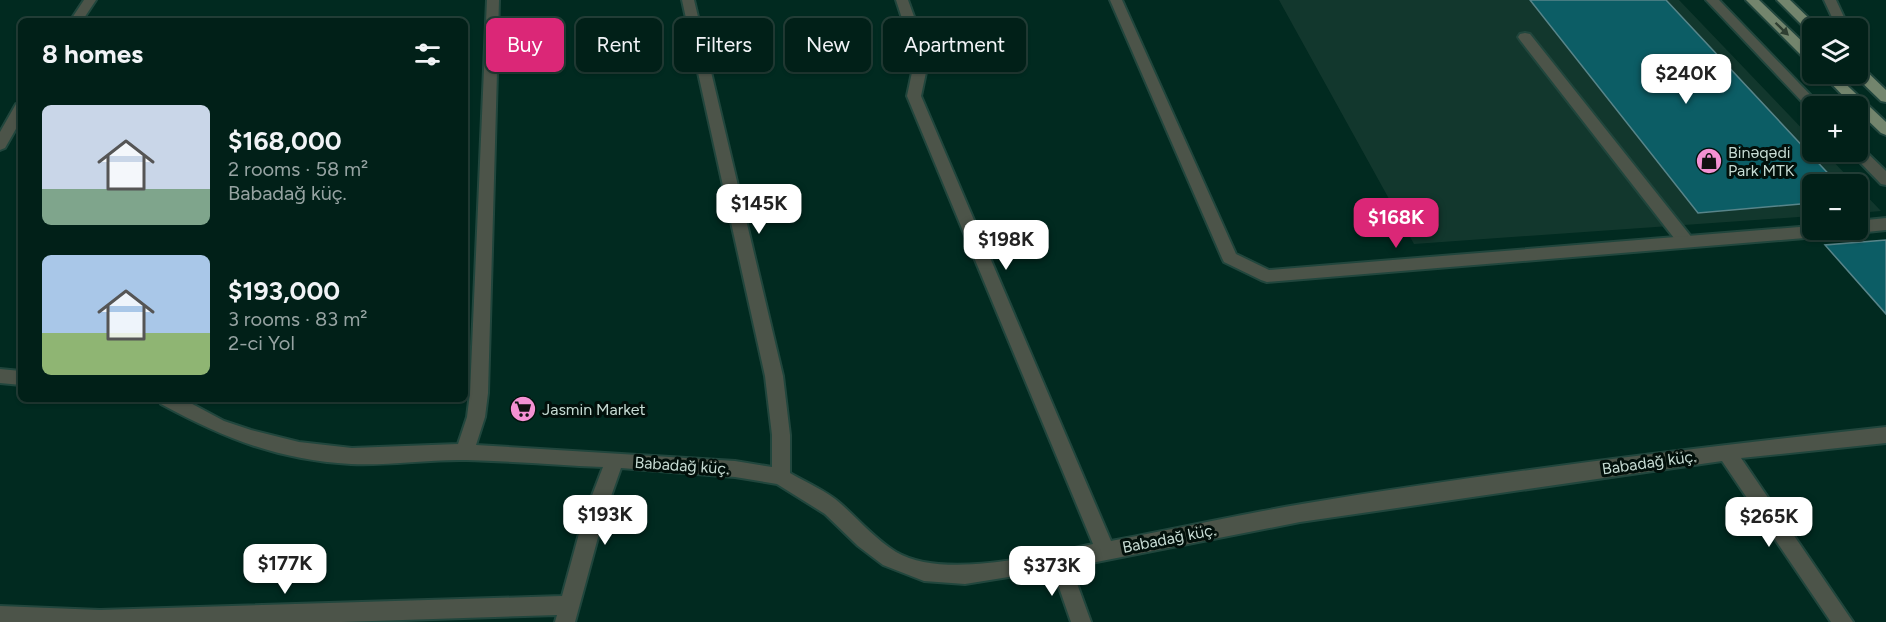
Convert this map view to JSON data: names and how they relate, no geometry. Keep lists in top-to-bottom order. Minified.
{"streets":{"street":["Babadağ küç."]},"places":{"shop":["Binəqədi Park MTK"],"supermarket":["Jasmin Market"]},"page":{"map_buttons":["+","−"],"chip":["Buy","Rent","Filters","New","Apartment"],"heading":"8 homes","price":["$240K","$145K","$168K","$198K","$193K","$265K","$177K","$373K"],"list":[{"name":"$168,000","note":"2 rooms · 58 m² · Babadağ küç."},{"name":"$193,000","note":"3 rooms · 83 m² · 2-ci Yol"}]}}
